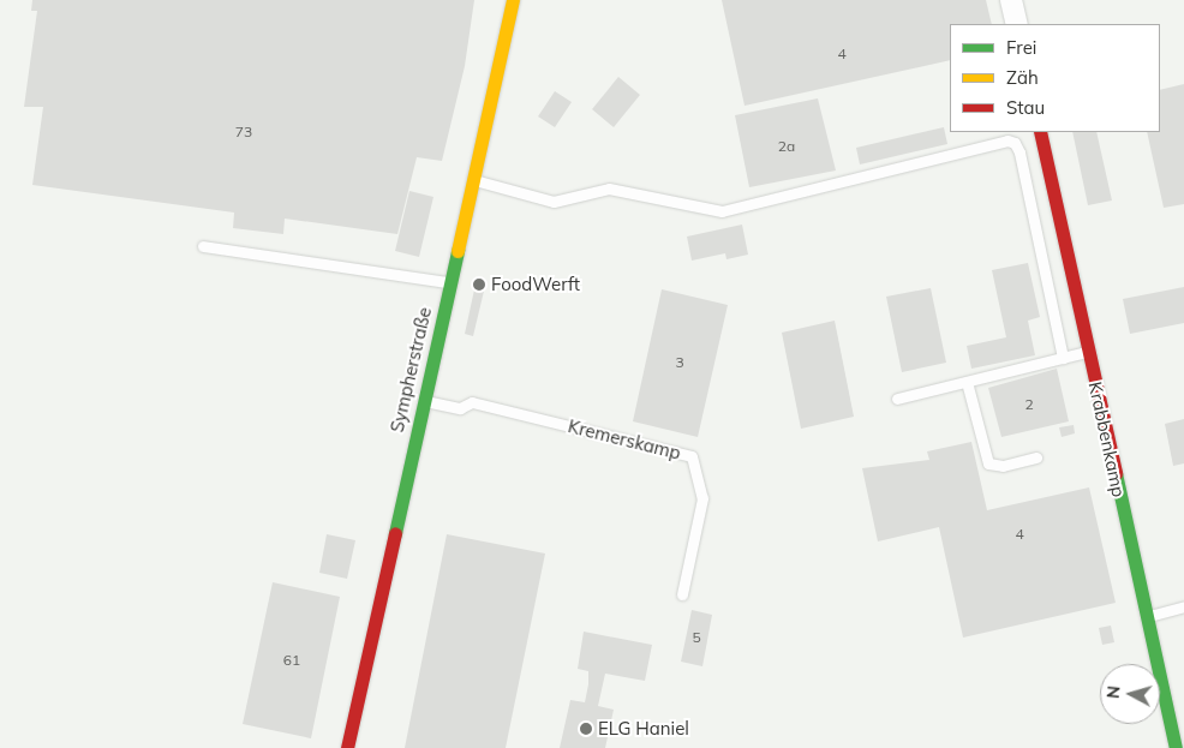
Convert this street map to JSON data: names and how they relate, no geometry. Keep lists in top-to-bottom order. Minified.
{"streets":{"street":["Sympherstraße","Krabbenkamp"],"lane":["Kremerskamp"]},"crossings":[["Sympherstraße","Kremerskamp"]],"places":["FoodWerft","ELG Haniel"],"house_numbers":["4","73","2a","3","2","4","5","61"],"legend":["Frei","Zäh","Stau"],"north":"left"}
